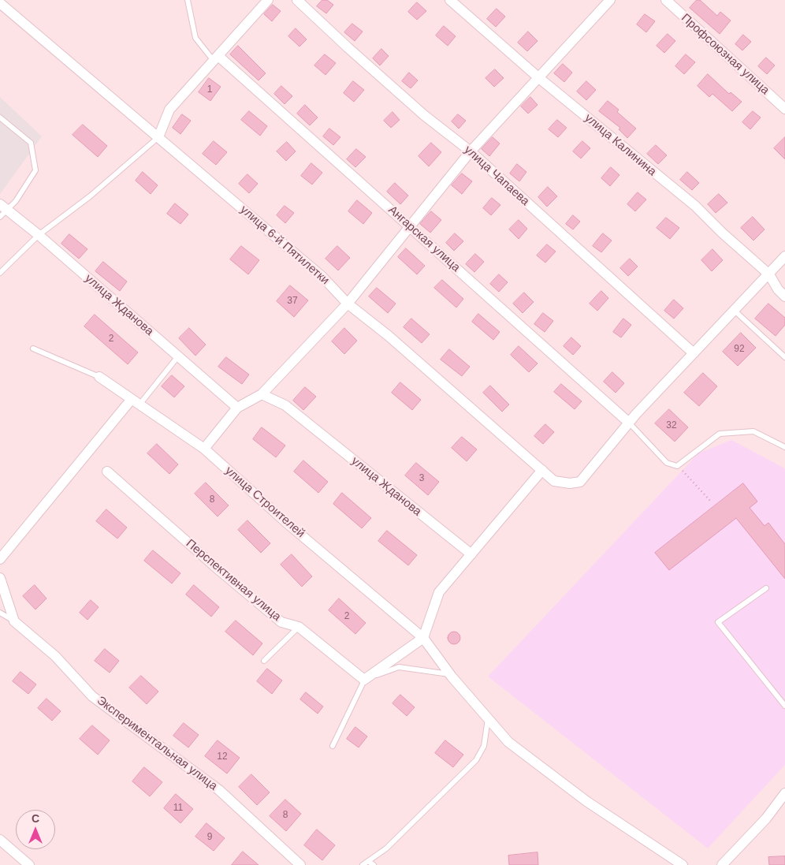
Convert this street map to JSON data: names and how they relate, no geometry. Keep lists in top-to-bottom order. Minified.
{"streets":{"street":["Профсоюзная улица","улица Калинина","улица Чапаева","Ангарская улица","улица 6-й Пятилетки","улица Жданова","улица Строителей","Перспективная улица","Экспериментальная улица"]},"crossings":[["Ангарская улица","улица 6-й Пятилетки"]],"house_numbers":["1","37","2","92","32","3","8","2","12","11","8","9"],"north":"top"}
